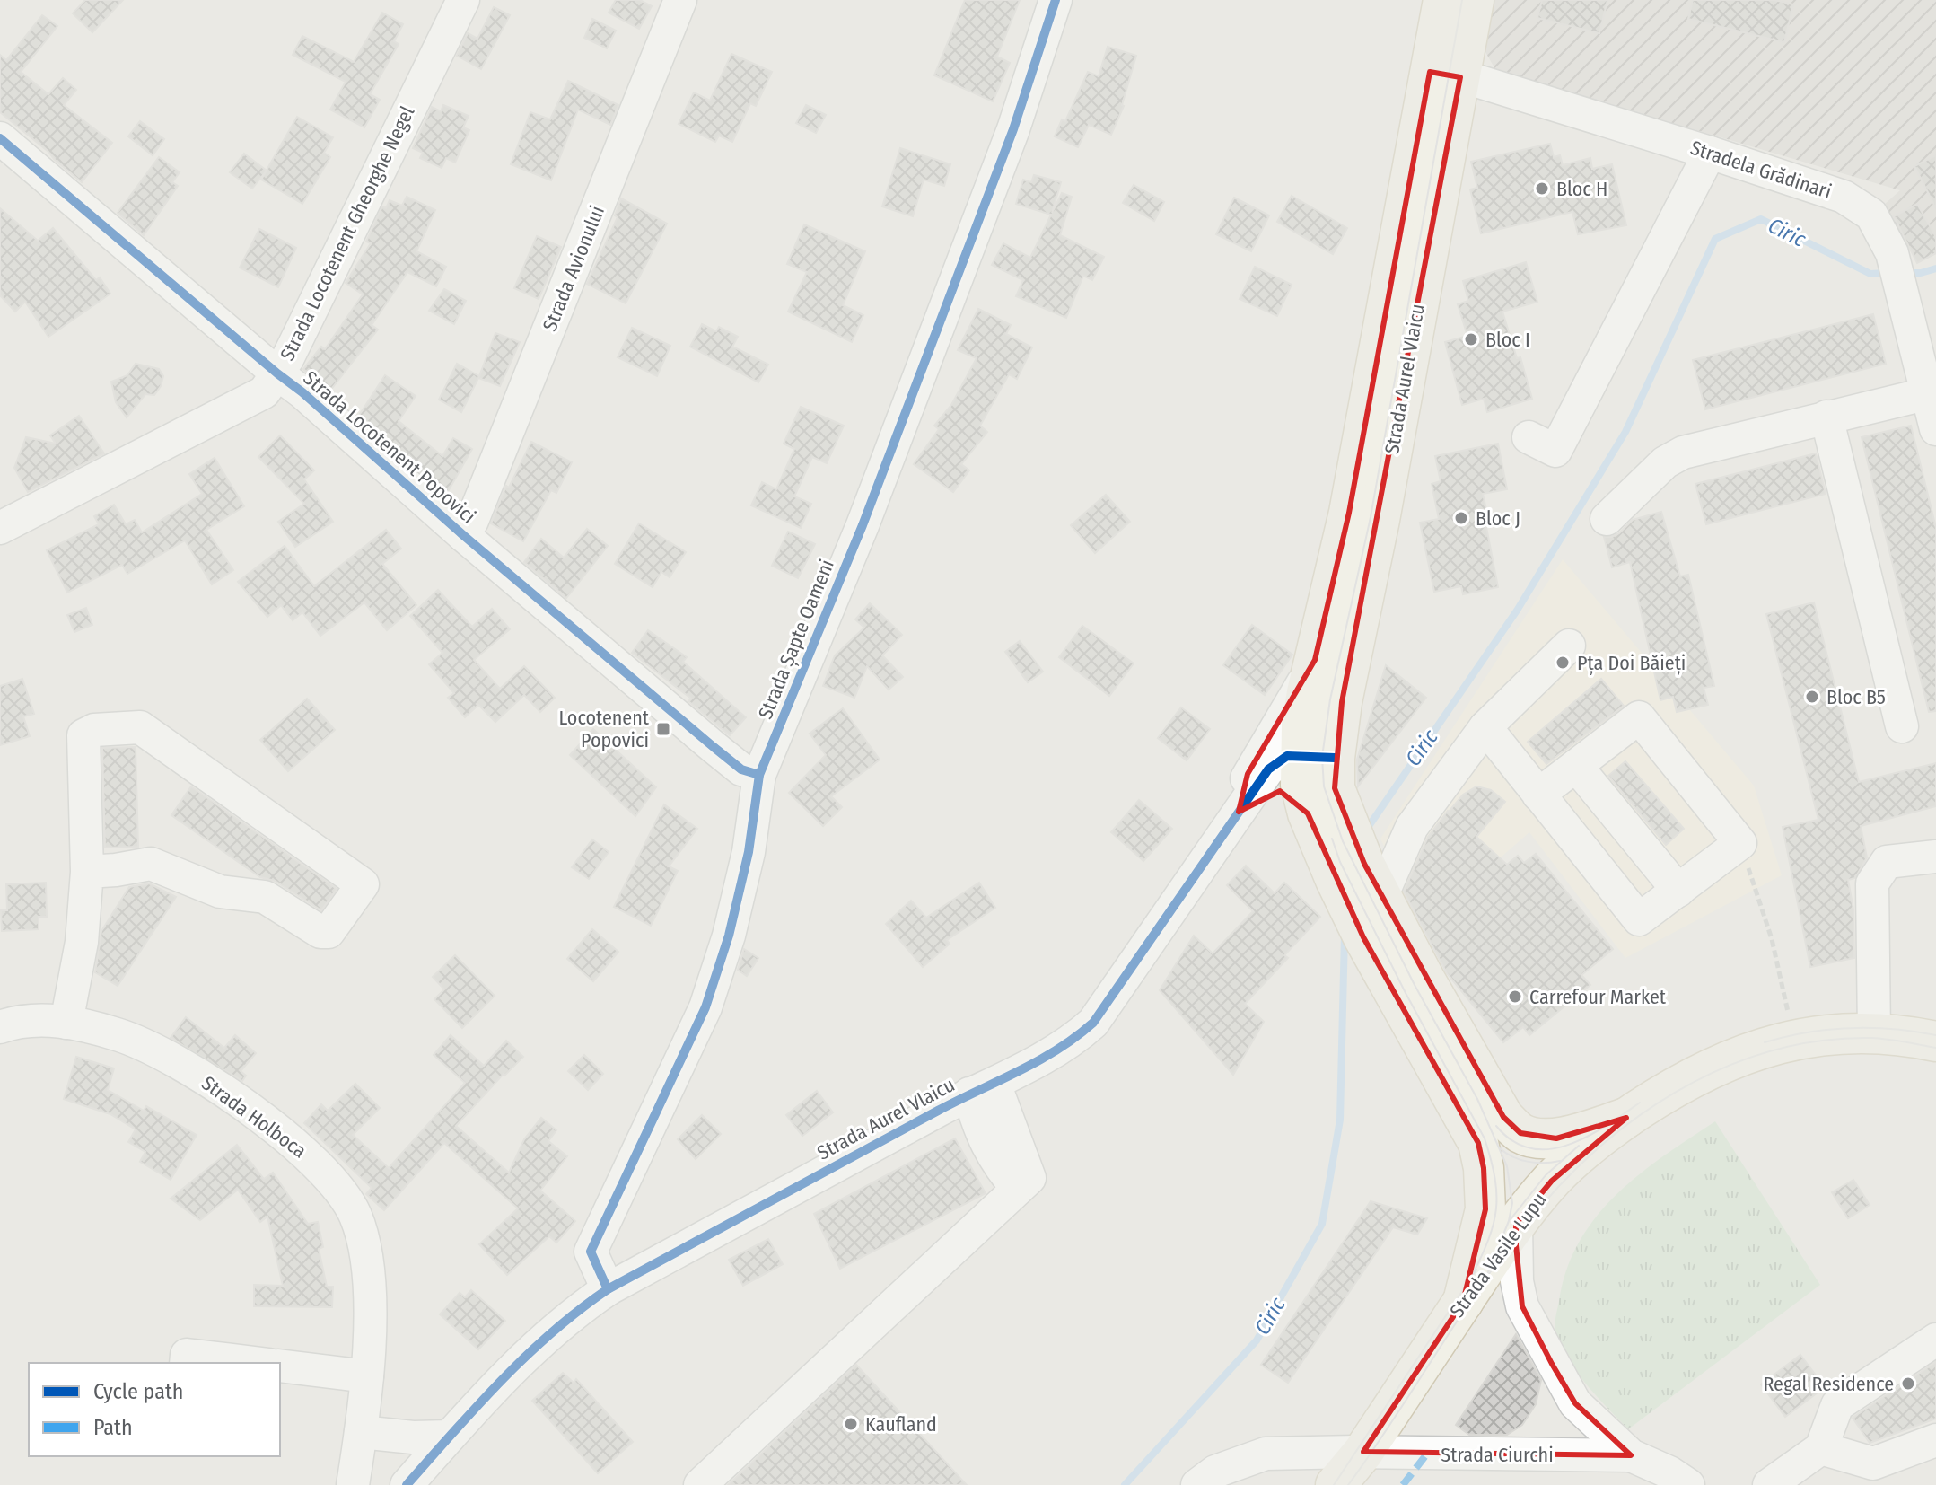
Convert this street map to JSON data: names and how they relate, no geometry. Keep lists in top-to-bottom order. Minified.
{"streets":{"main road":["Strada Aurel Vlaicu","Strada Vasile Lupu"],"street":["Stradela Grădinari","Strada Locotenent Gheorghe Negel","Strada Avionului","Strada Locotenent Popovici","Strada Șapte Oameni","Strada Holboca","Strada Ciurchi"]},"crossings":[["Stradela Grădinari","Strada Aurel Vlaicu"],["Strada Locotenent Gheorghe Negel","Strada Locotenent Popovici"],["Strada Avionului","Strada Locotenent Popovici"],["Strada Aurel Vlaicu","Strada Șapte Oameni"],["Strada Aurel Vlaicu","Strada Vasile Lupu"],["Strada Locotenent Popovici","Strada Șapte Oameni"],["Strada Vasile Lupu","Strada Ciurchi"]],"water":["Ciric"],"places":{"other":["Bloc H","Bloc I","Bloc J","Pța Doi Băieți","Bloc B5","Carrefour Market","Regal Residence","Kaufland"],"transit":["Locotenent Popovici"]},"legend":["Cycle path","Path"]}
